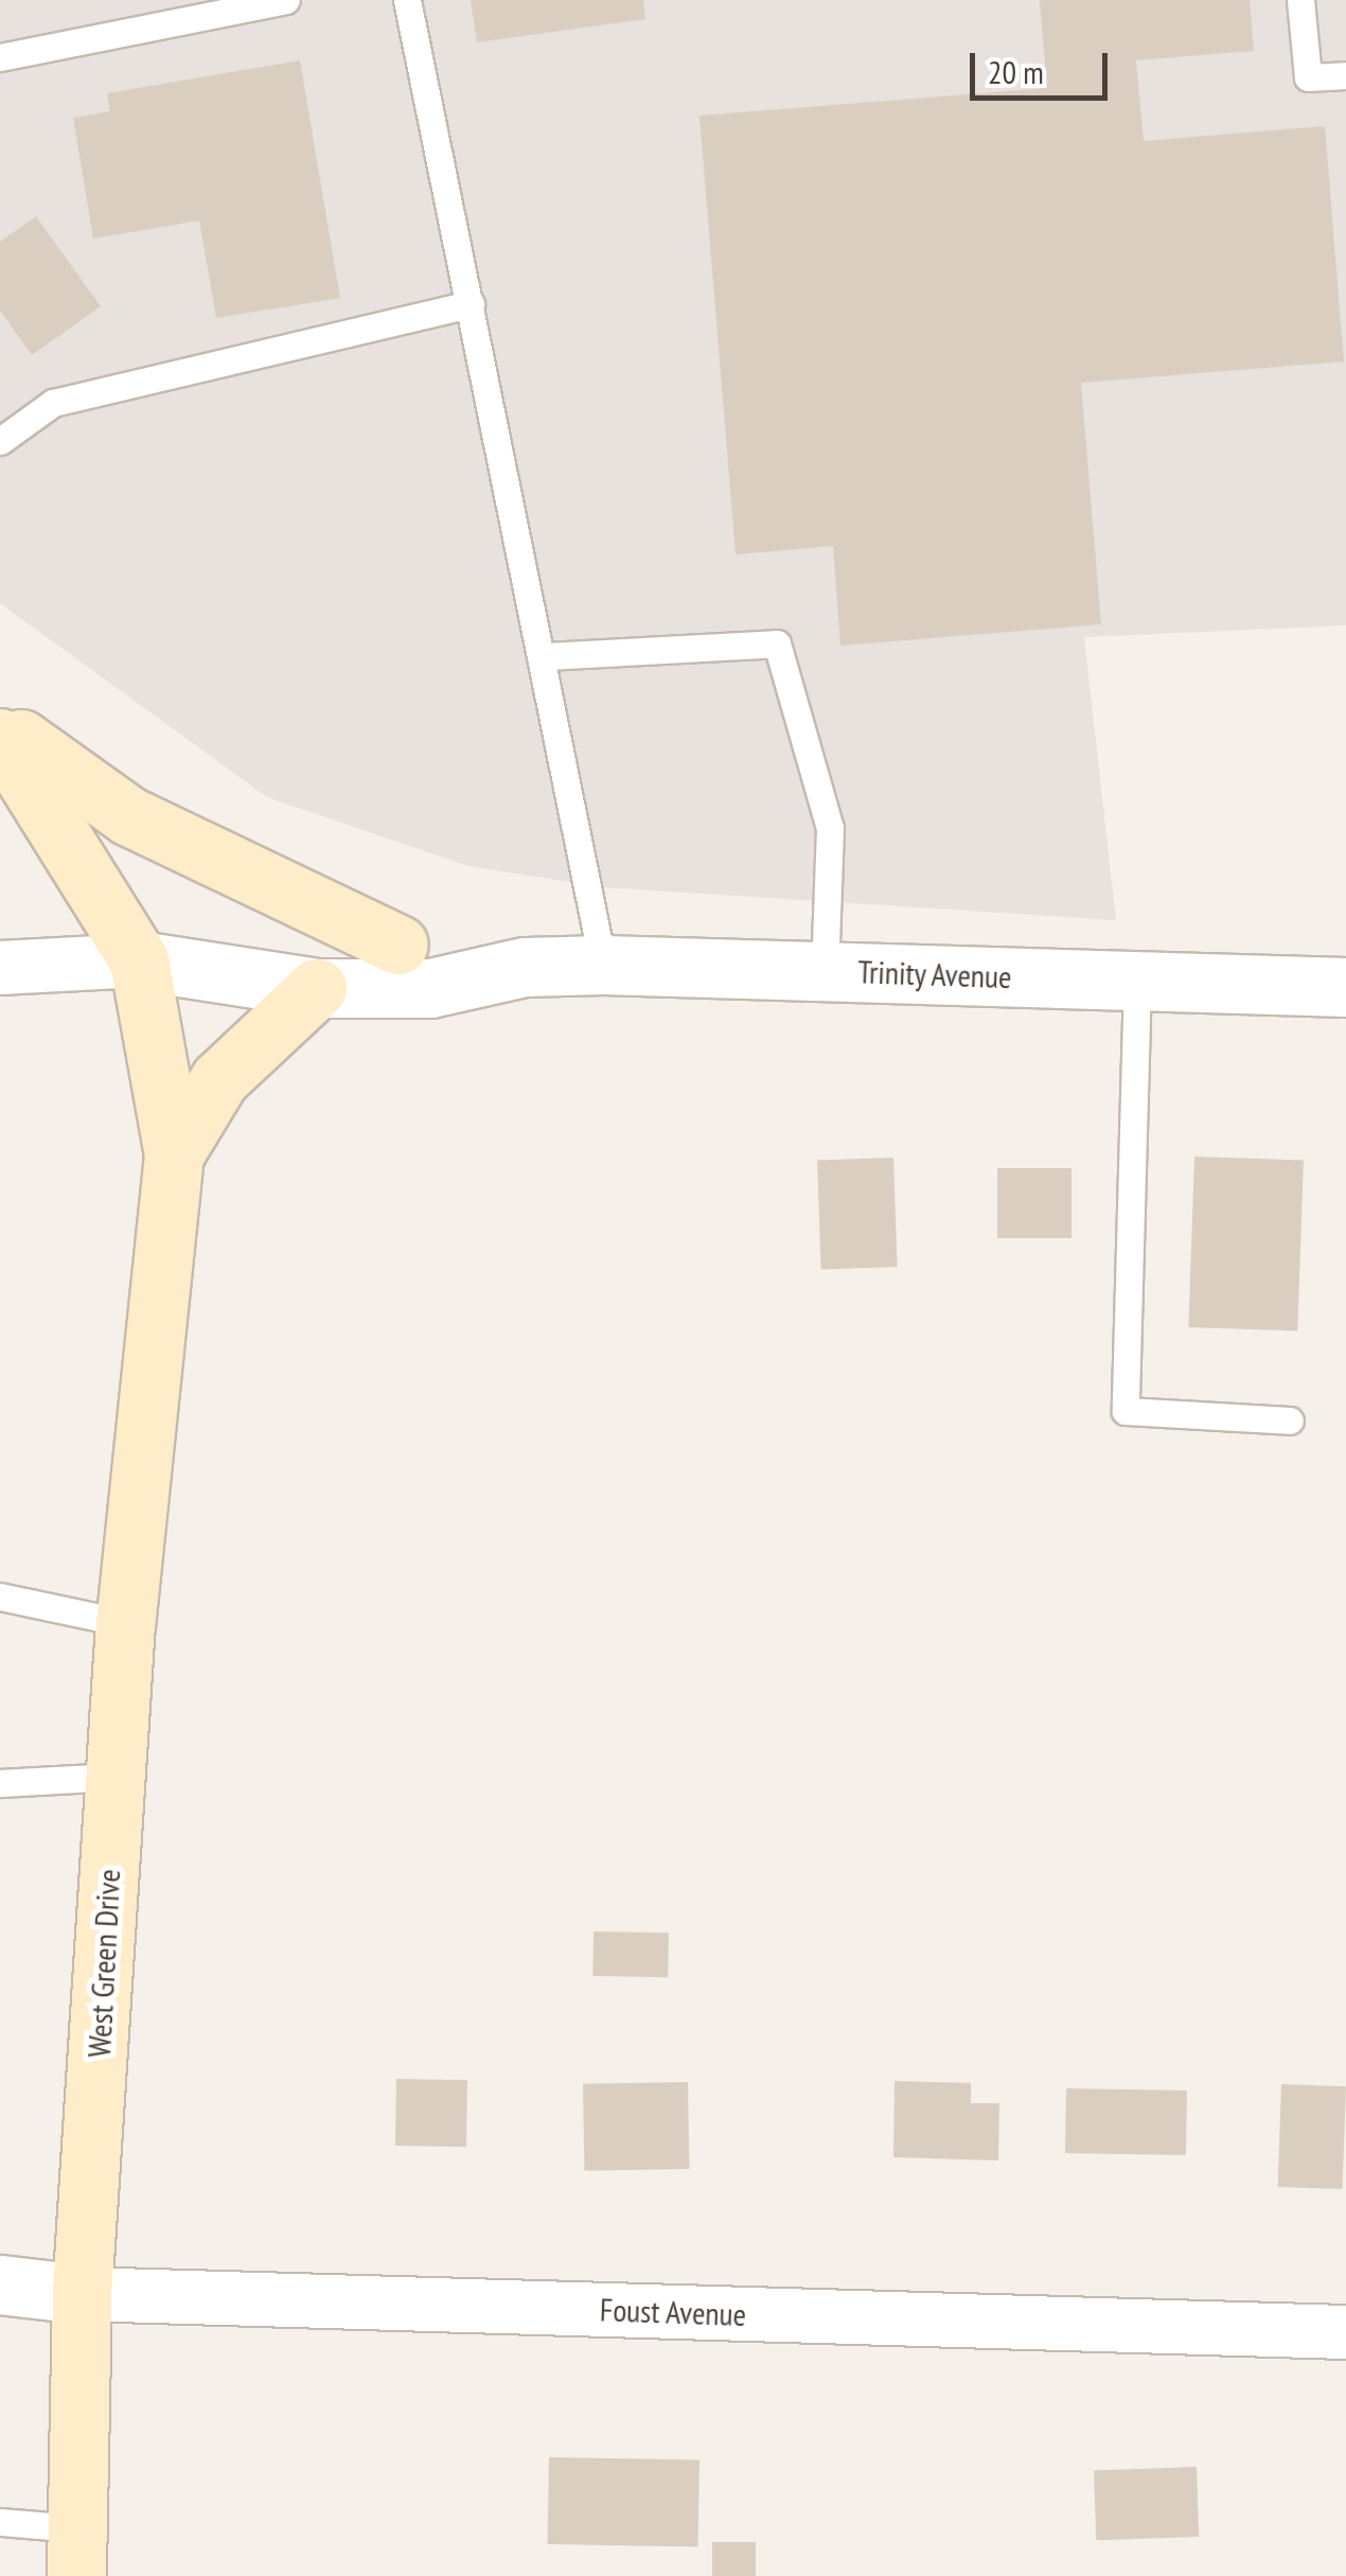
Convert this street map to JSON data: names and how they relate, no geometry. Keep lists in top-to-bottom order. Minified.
{"streets":{"main road":["West Green Drive"],"street":["Trinity Avenue","Foust Avenue"]},"crossings":[["Trinity Avenue","West Green Drive"],["West Green Drive","Foust Avenue"]],"scale_bar":"20 m"}
